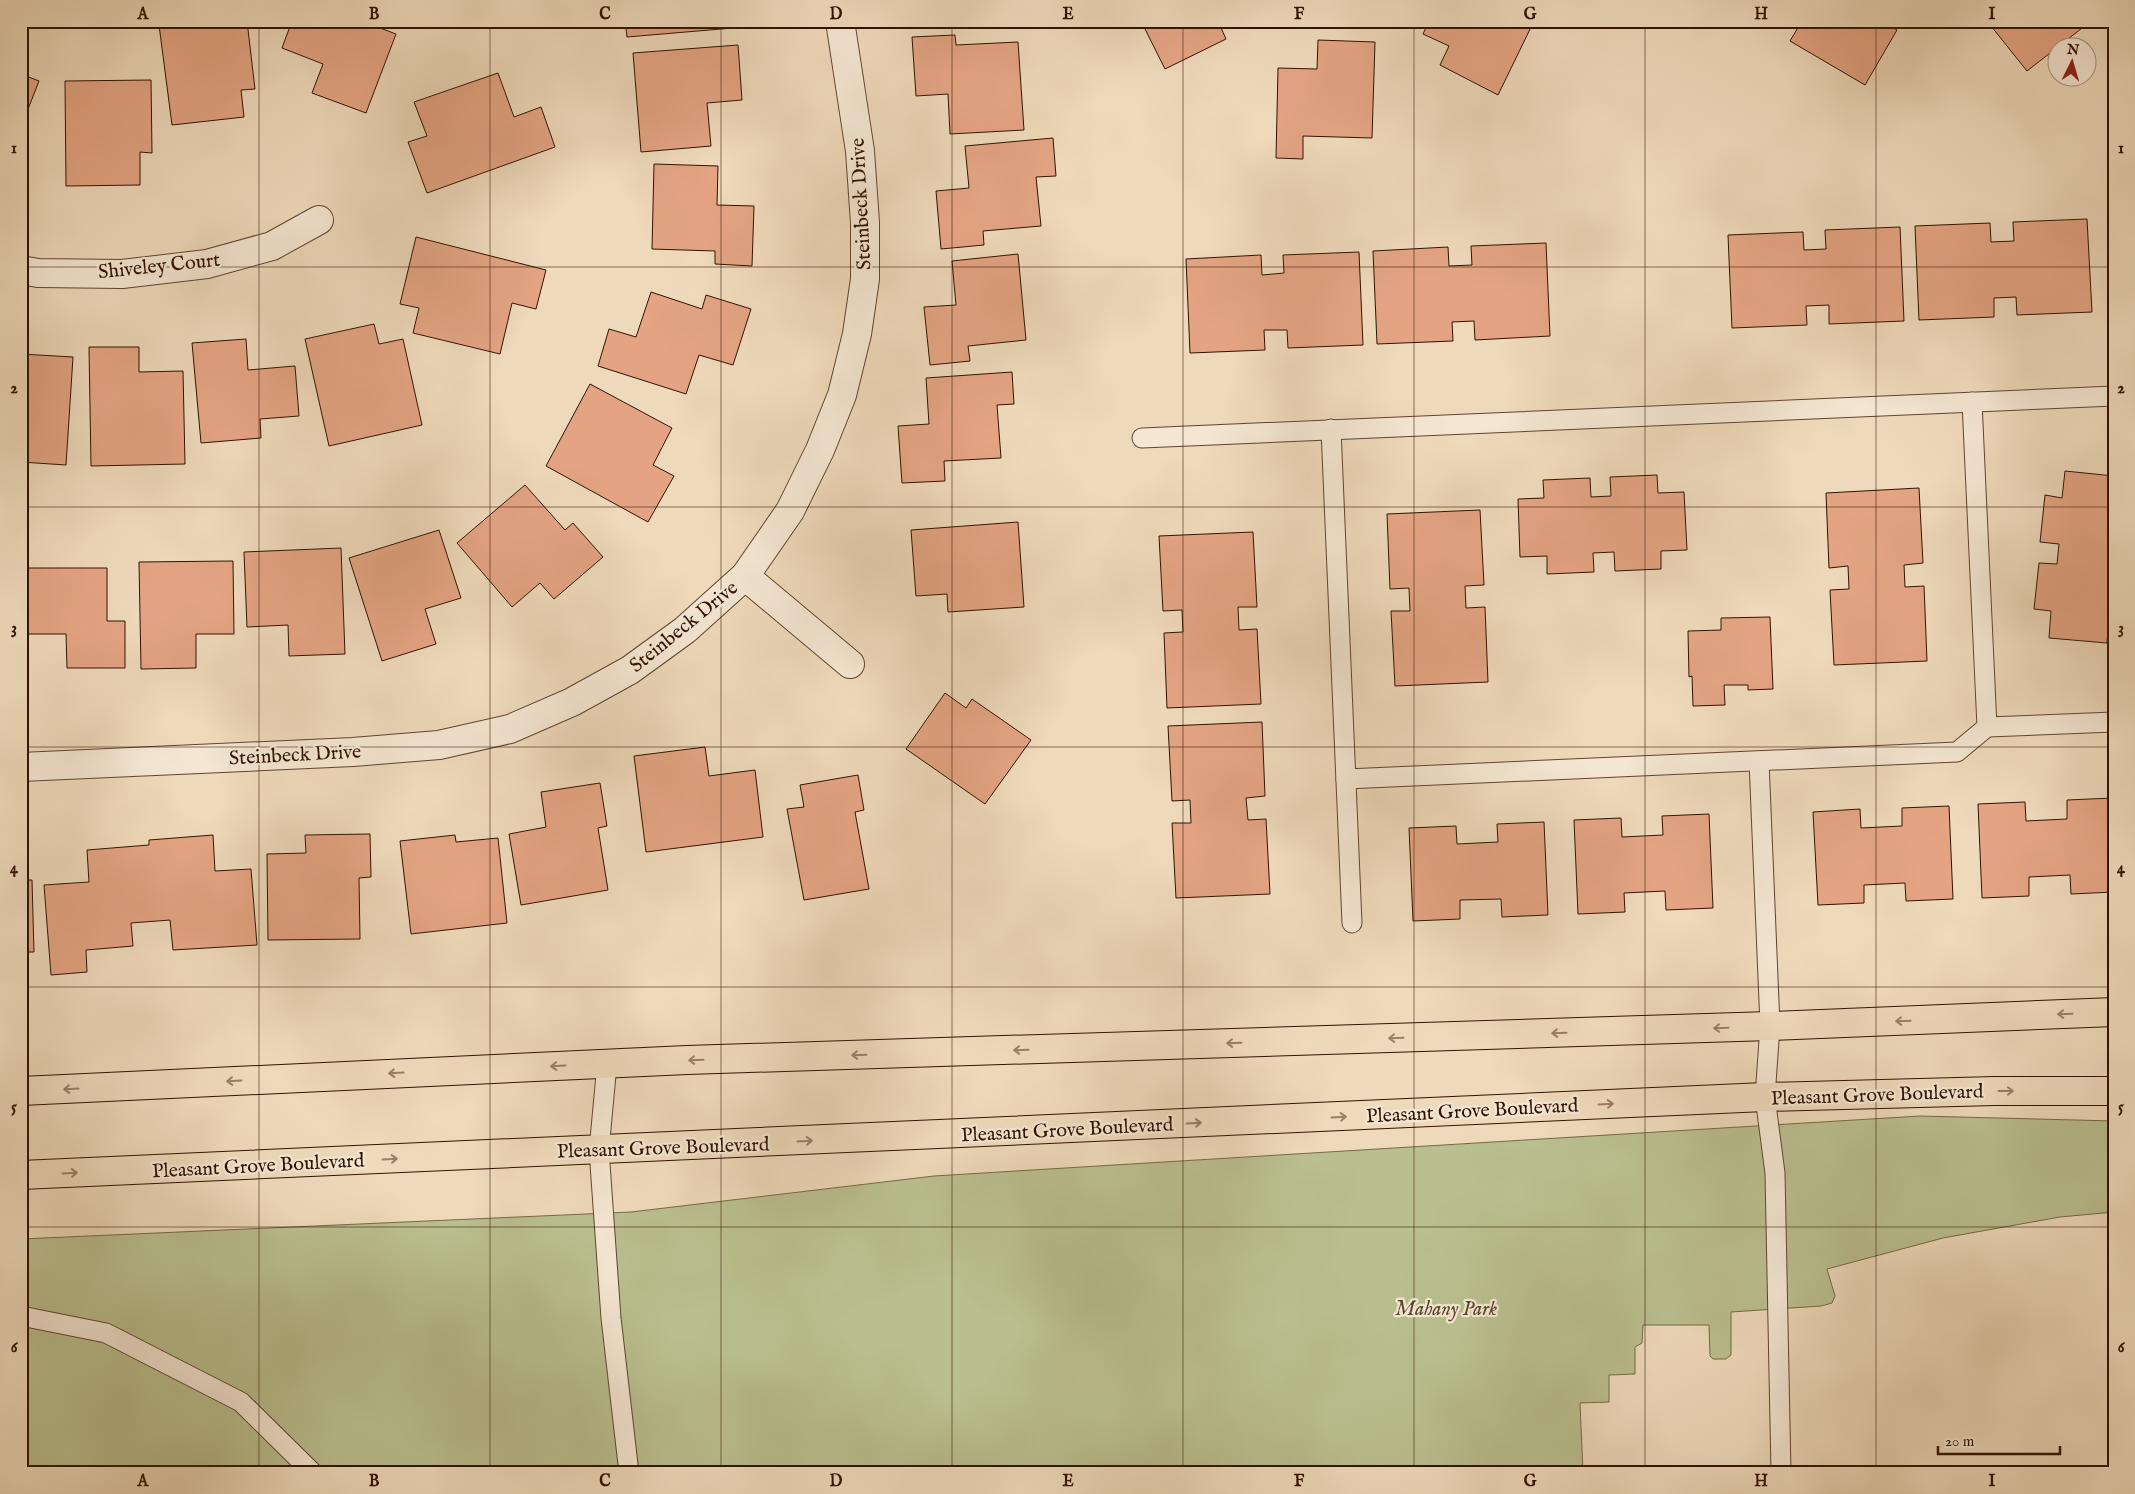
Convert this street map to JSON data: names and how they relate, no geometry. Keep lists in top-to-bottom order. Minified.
{"streets":{"main road":["Pleasant Grove Boulevard"],"street":["Steinbeck Drive","Shiveley Court"]},"parks":["Mahany Park"],"scale_bar":"20 m","north":"top","grid":{"columns":["A","B","C","D","E","F","G","H","I"],"rows":["1","2","3","4","5","6"]}}
